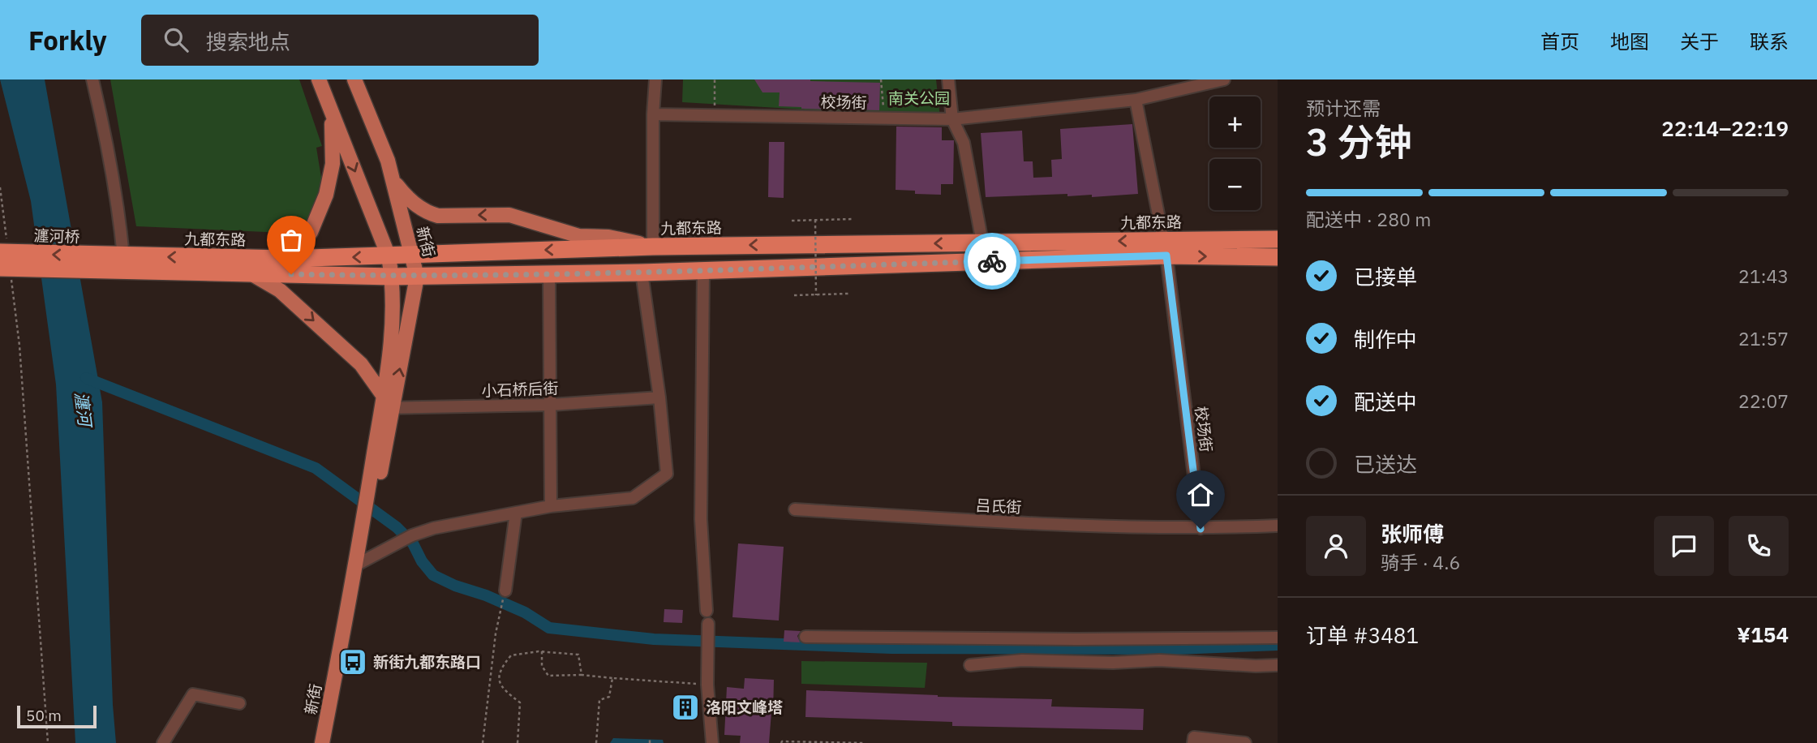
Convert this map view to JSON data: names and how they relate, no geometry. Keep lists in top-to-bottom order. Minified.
{"streets":{"highway":["九都东路","瀍河桥"],"main road":["新街"],"street":["校场街","小石桥后街","吕氏街"]},"crossings":[["校场街","九都东路"],["校场街","吕氏街"],["九都东路","瀍河桥"],["九都东路","新街"],["新街","小石桥后街"]],"water":["瀍河"],"parks":["南关公园"],"places":{"bus stop":["新街九都东路口"],"building":["洛阳文峰塔"]},"scale_bar":"50 m","page":{"header":"Forkly","search":"搜索地点","nav":["首页","地图","关于","联系"],"heading":["3 分钟","预计还需","22:14–22:19"],"panel":["张师傅","骑手 · 4.6","订单 #3481","¥154"],"map_buttons":["+","−"],"bar":"配送中 · 280 m","list":[["已接单","21:43"],["制作中","21:57"],["配送中","22:07"],"已送达"],"scale":"50 m"}}
